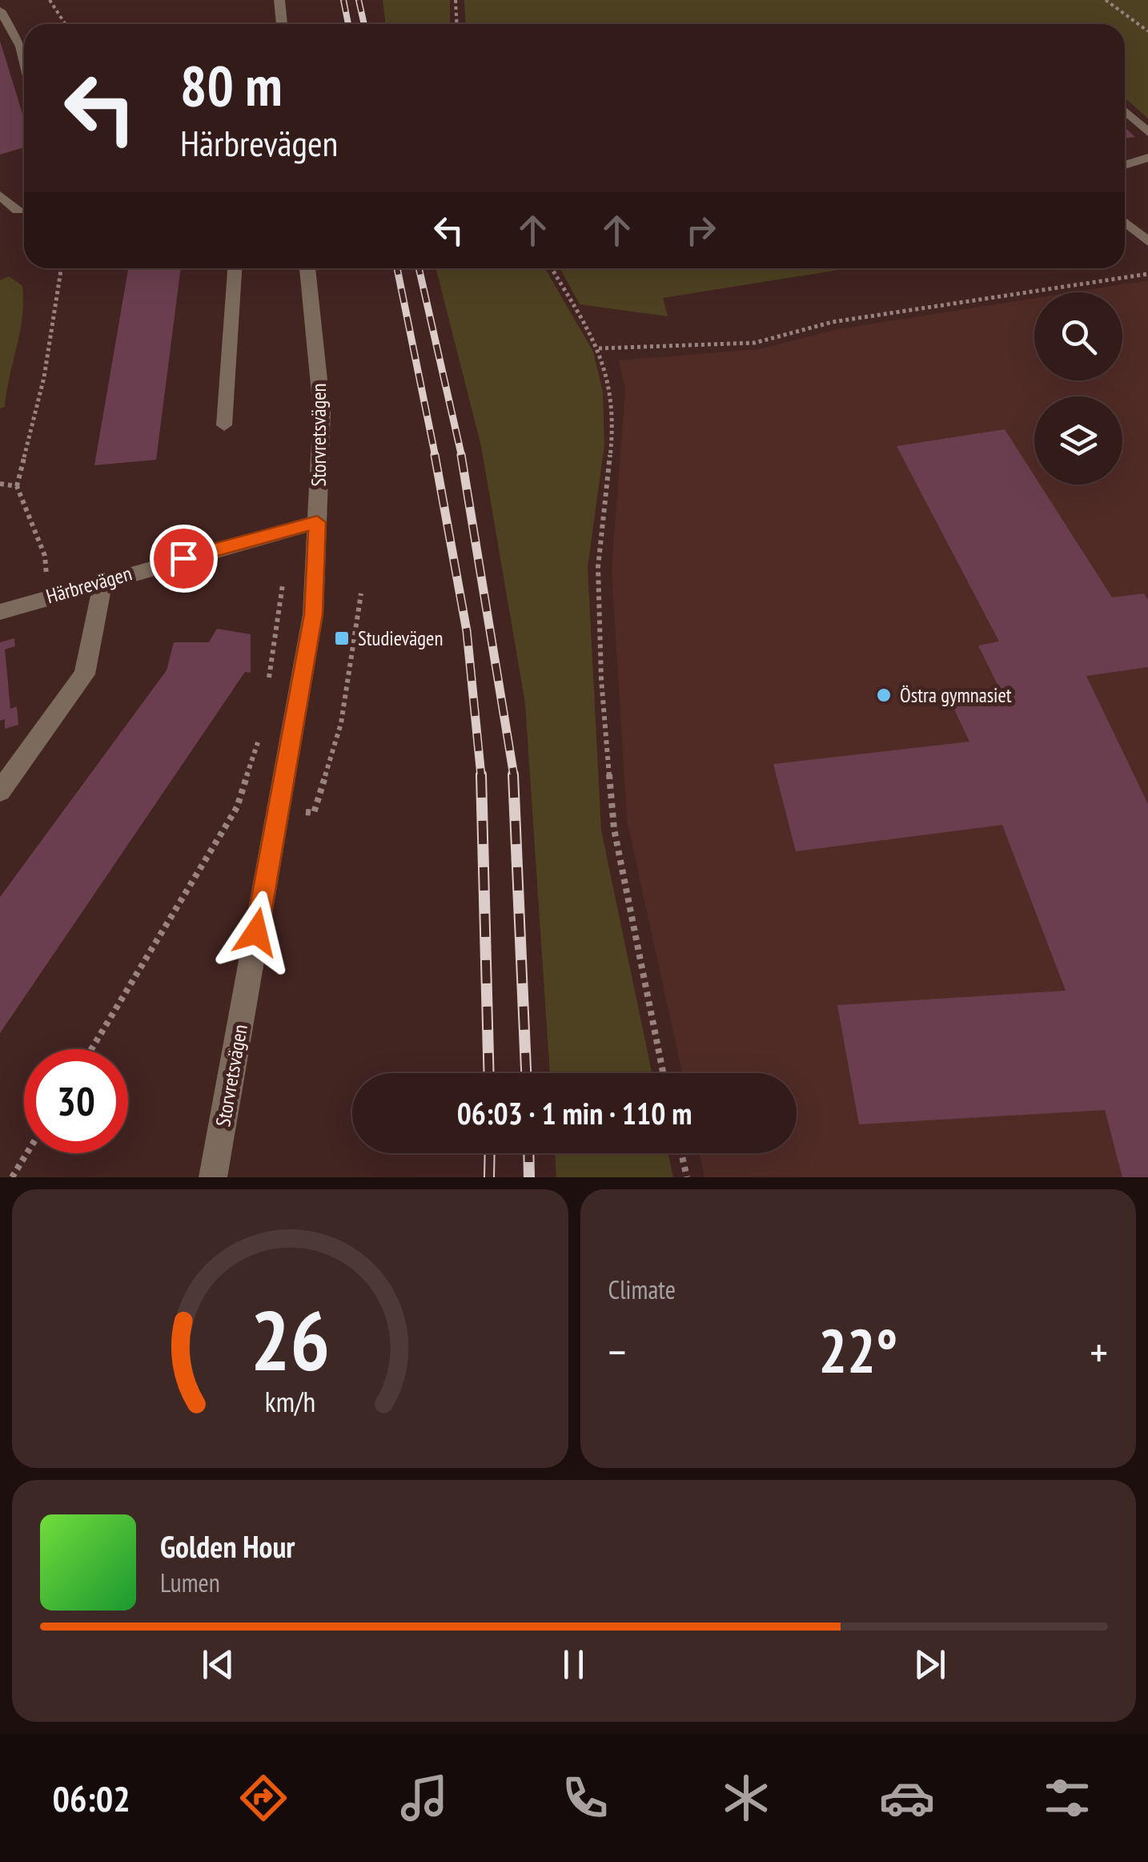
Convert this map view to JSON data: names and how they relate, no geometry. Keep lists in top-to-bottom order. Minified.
{"streets":{"street":["Storvretsvägen","Härbrevägen"]},"crossings":[["Storvretsvägen","Härbrevägen"]],"places":{"transit":["Studievägen"],"other":["Östra gymnasiet"]},"page":{"turn":["80 m","Härbrevägen"],"limit":"30","trip":"06:03 · 1 min · 110 m","tile":"Climate","heat":["−","22°","+"],"song":["Golden Hour","Lumen"],"tabs":"06:02","gauge":["26","km/h"]}}
